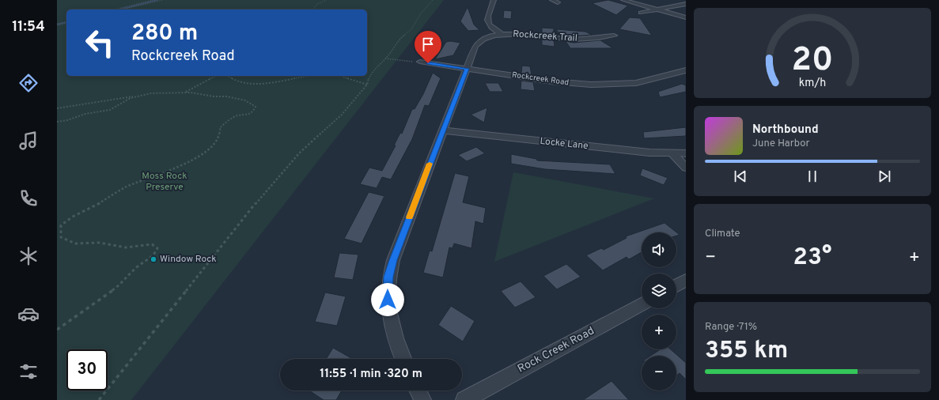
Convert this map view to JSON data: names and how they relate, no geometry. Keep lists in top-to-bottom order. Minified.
{"streets":{"street":["Rockcreek Trail","Rockcreek Road","Locke Lane","Rock Creek Road"]},"crossings":[["Rockcreek Trail","Rockcreek Road"],["Rockcreek Trail","Locke Lane"]],"parks":["Moss Rock Preserve"],"places":["Window Rock"],"page":{"tabs":"11:54","turn":["280 m","Rockcreek Road"],"song":["Northbound","June Harbor"],"tile":["Climate",["Range · 71%","355 km"]],"map_buttons":["+","−"],"heat":["−","23°","+"],"limit":"30","trip":"11:55 · 1 min · 320 m","gauge":["20","km/h"]}}
